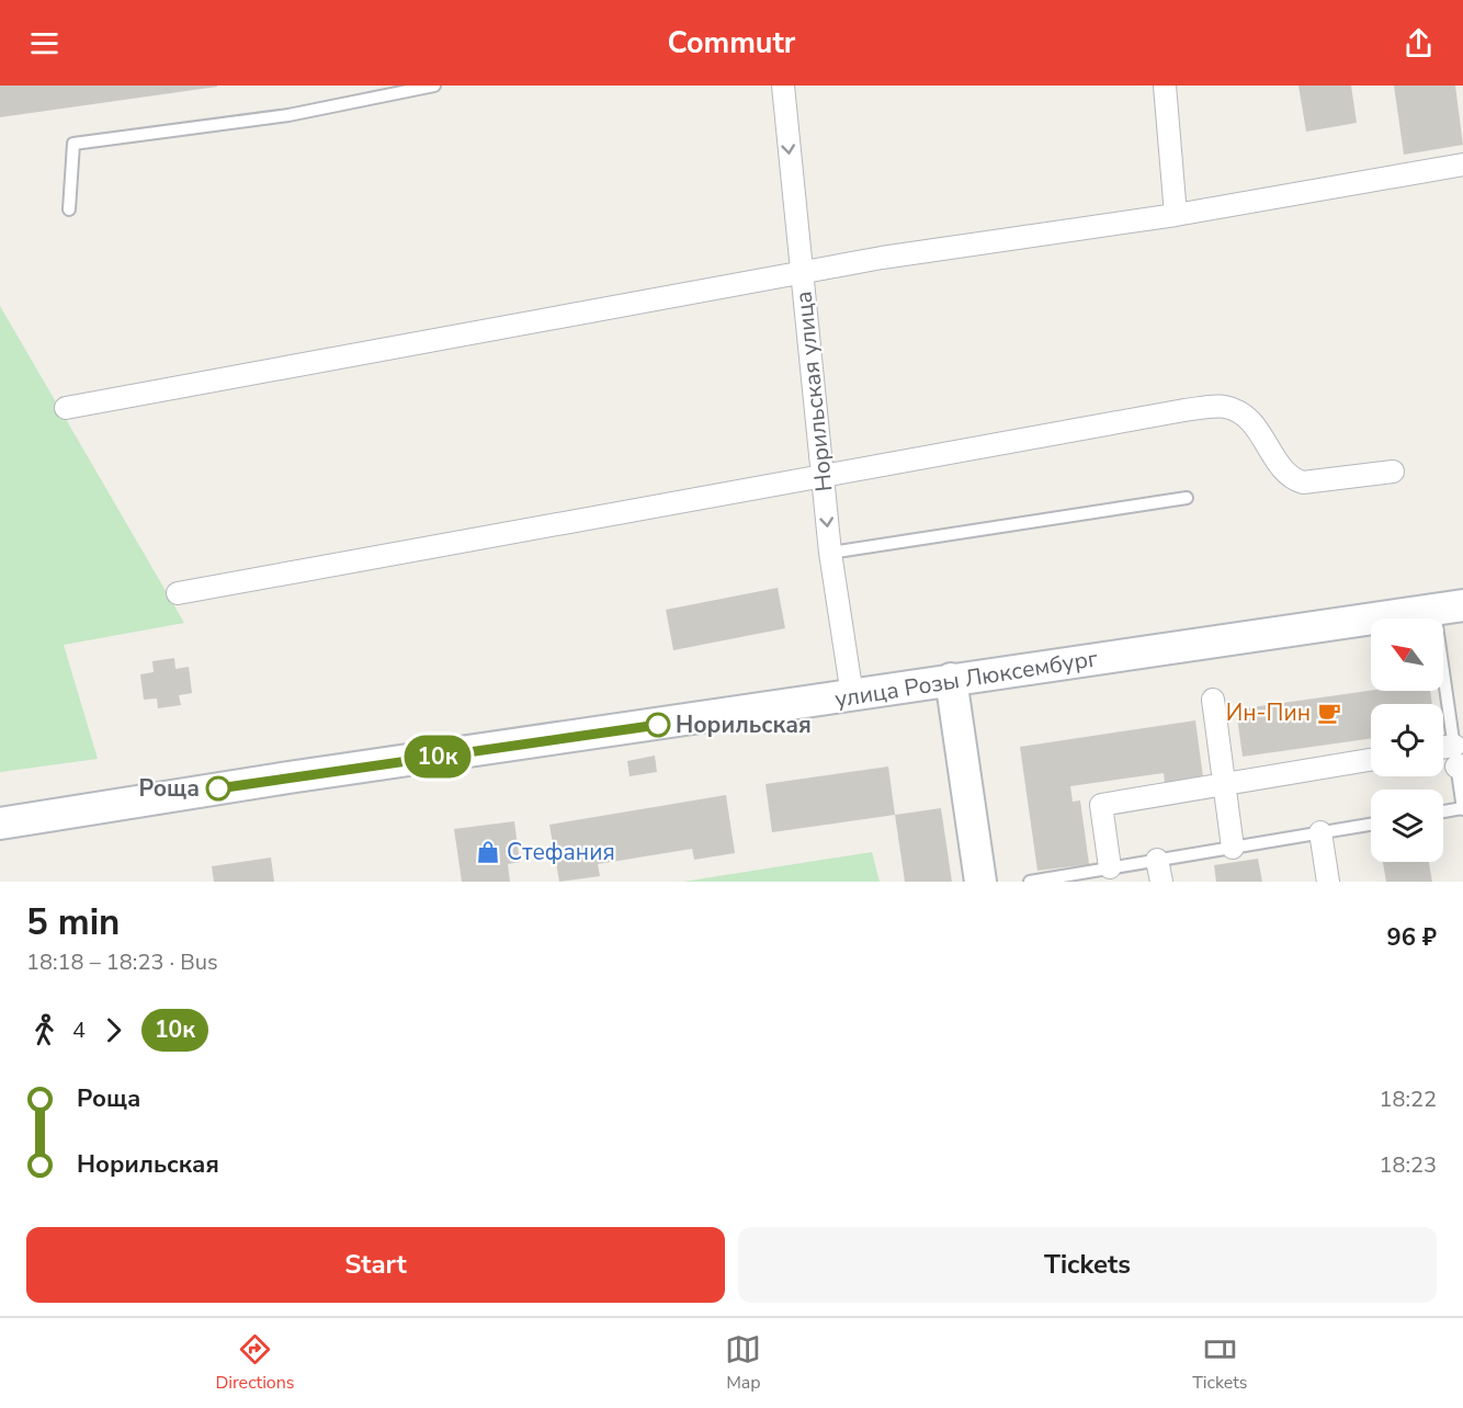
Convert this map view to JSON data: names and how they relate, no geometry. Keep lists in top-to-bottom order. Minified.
{"streets":{"main road":["улица Розы Люксембург"],"street":["Норильская улица"]},"crossings":[["Норильская улица","улица Розы Люксембург"]],"one_way":["Норильская улица"],"places":{"cafe":["Ин-Пин"],"other":["Норильская","Роща"],"shop":["Стефания"]},"lines":["bus line 10к"],"north":"top left","page":{"header":"Commutr","on_map":"10к","heading":["5 min","18:18 – 18:23 · Bus","96 ₽"],"legs":["4","10к"],"list":[{"name":"Роща","value":"18:22"},{"name":"Норильская","value":"18:23"}],"buttons":["Start","Tickets"],"tabs":["Directions","Map","Tickets"]}}
